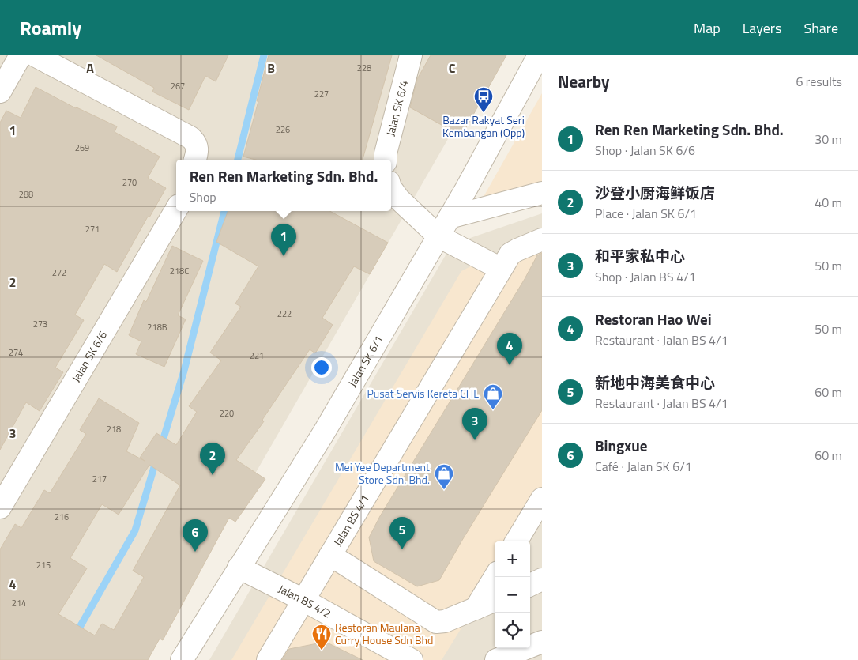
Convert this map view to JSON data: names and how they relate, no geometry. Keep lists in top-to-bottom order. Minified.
{"streets":{"street":["Jalan SK 6/4","Jalan SK 6/6","Jalan SK 6/1","Jalan BS 4/1","Jalan BS 4/2"]},"crossings":[["Jalan SK 6/1","Jalan BS 4/2"]],"places":{"bus stop":["Bazar Rakyat Seri Kembangan (Opp)"],"shop":["Pusat Servis Kereta CHL","Mei Yee Department Store Sdn. Bhd."],"restaurant":["Restoran Maulana Curry House Sdn Bhd"]},"house_numbers":["228","267","227","226","269","270","288","271","218C","272","222","273","218B","274","221","220","218","217","216","215","214"],"page":{"header":"Roamly","nav":["Map","Layers","Share"],"heading":["Nearby","6 results"],"list":[{"mark":"1","name":"Ren Ren Marketing Sdn. Bhd.","note":"Shop · Jalan SK 6/6","value":"30 m"},{"mark":"2","name":"沙登小厨海鲜饭店","note":"Place · Jalan SK 6/1","value":"40 m"},{"mark":"3","name":"和平家私中心","note":"Shop · Jalan BS 4/1","value":"50 m"},{"mark":"4","name":"Restoran Hao Wei","note":"Restaurant · Jalan BS 4/1","value":"50 m"},{"mark":"5","name":"新地中海美食中心","note":"Restaurant · Jalan BS 4/1","value":"60 m"},{"mark":"6","name":"Bingxue","note":"Café · Jalan SK 6/1","value":"60 m"}],"popup":["Ren Ren Marketing Sdn. Bhd.","Shop"],"pins":["1","4","3","2","5","6"],"map_buttons":["+","−"]},"grid":{"columns":["A","B","C"],"rows":["1","2","3","4"]}}
